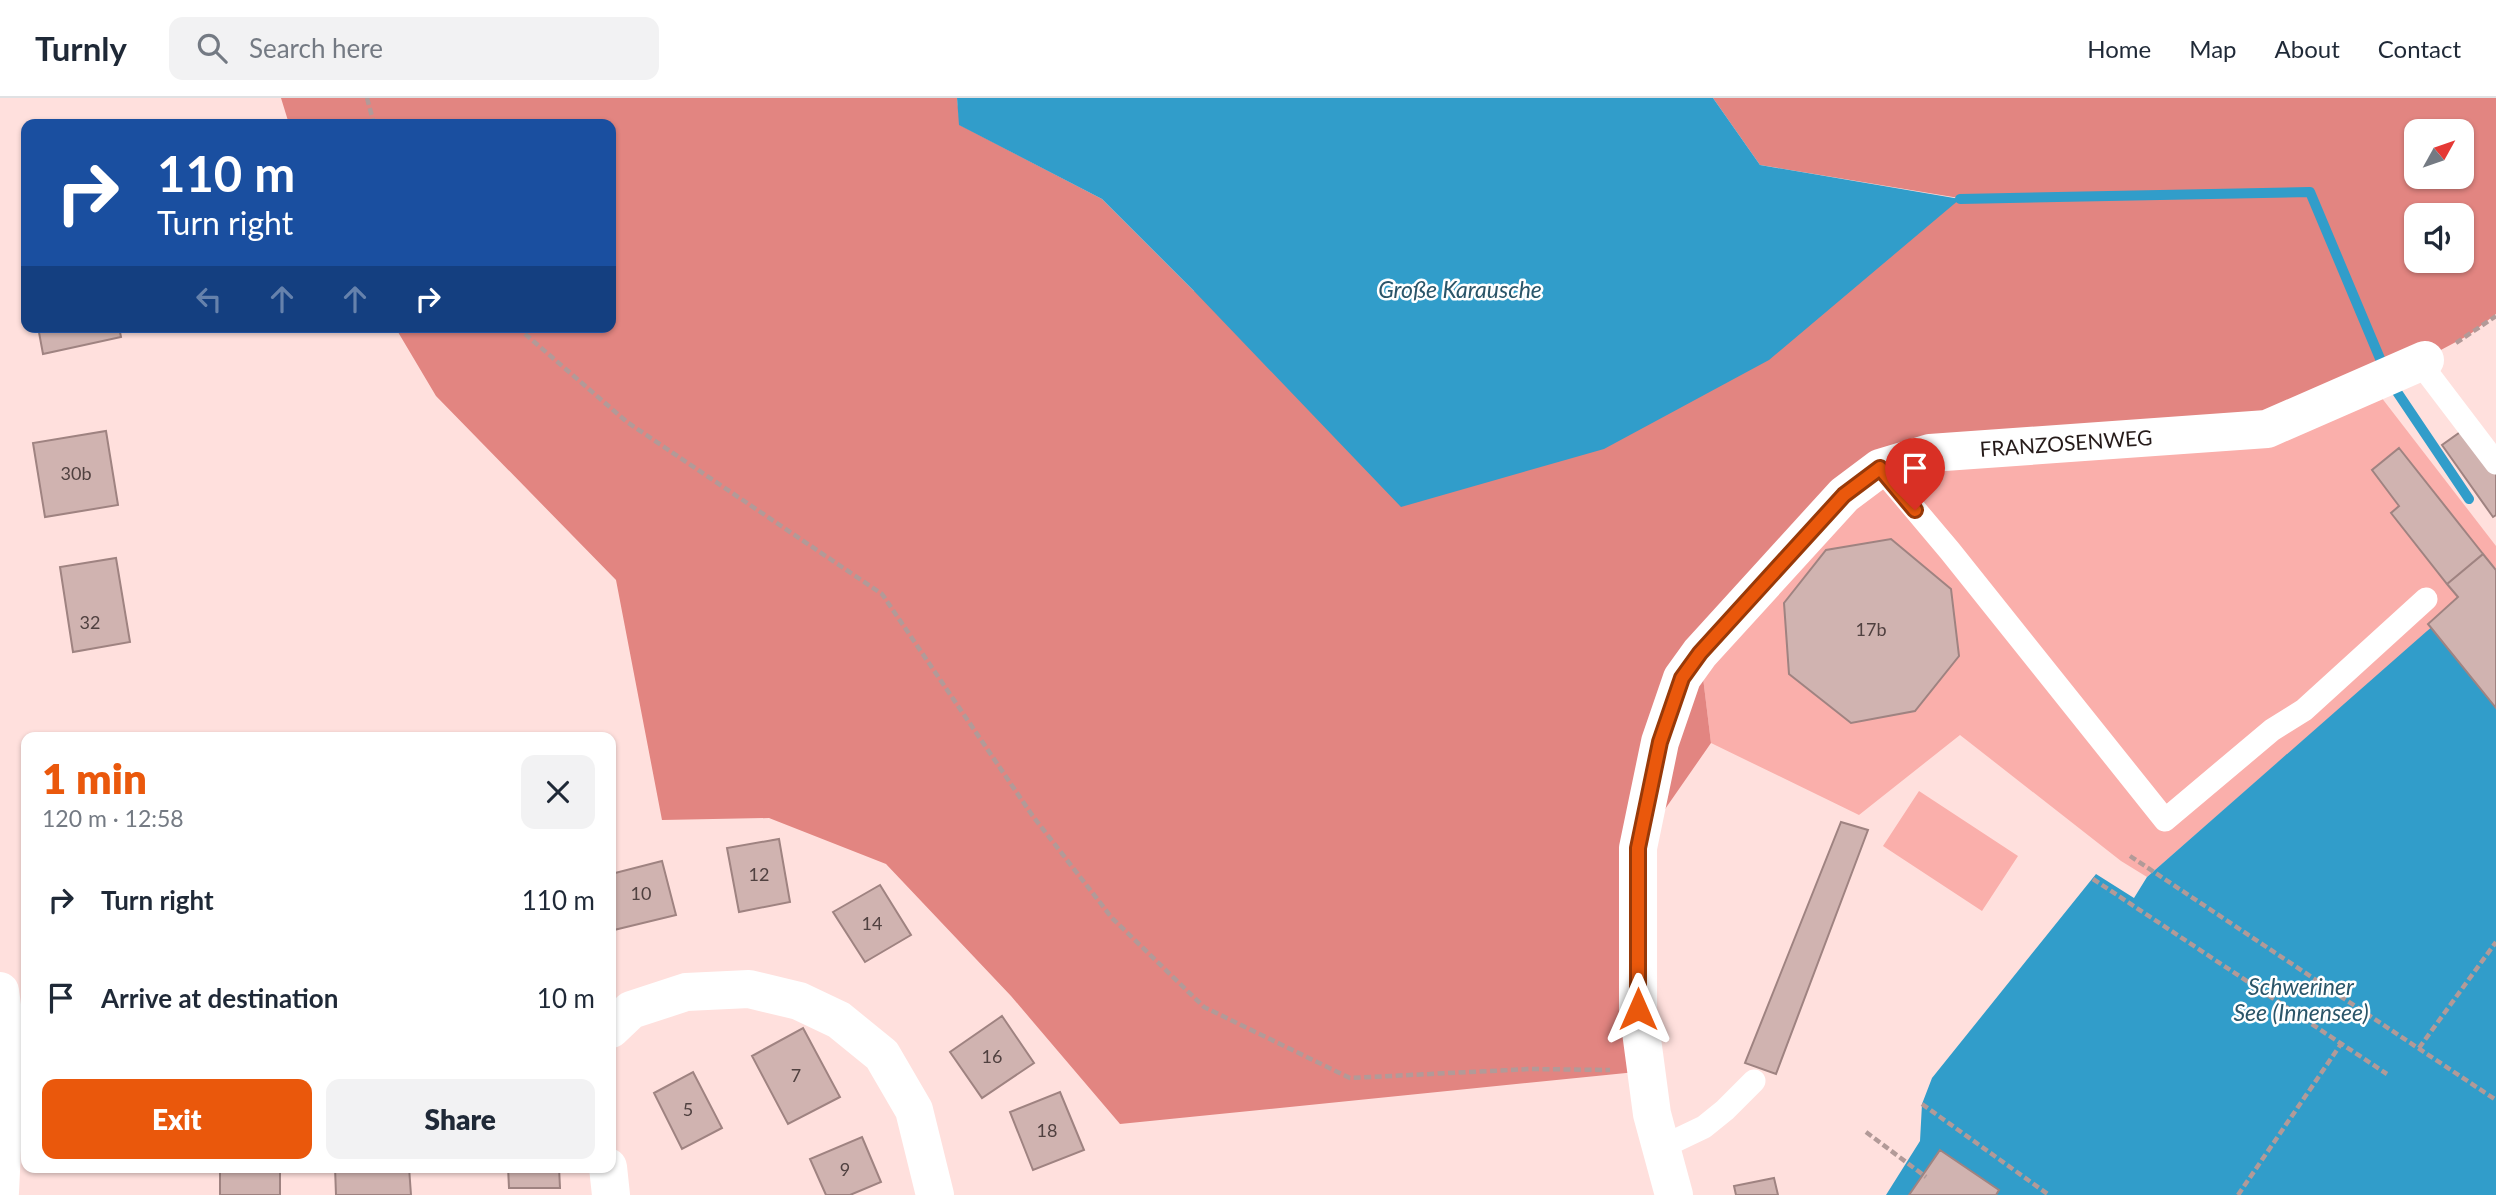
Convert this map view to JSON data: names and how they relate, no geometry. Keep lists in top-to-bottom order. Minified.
{"streets":{"street":["FRANZOSENWEG"]},"water":["Große Karausche","Schweriner See (Innensee)"],"house_numbers":["30b","32","17b","12","10","14","16","7","5","18","9"],"north":"top right","page":{"header":"Turnly","search":"Search here","nav":["Home","Map","About","Contact"],"turn":["110 m","Turn right"],"heading":["1 min","120 m · 12:58"],"list":[{"name":"Turn right","value":"110 m"},{"name":"Arrive at destination","value":"10 m"}],"buttons":["Exit","Share"]}}
